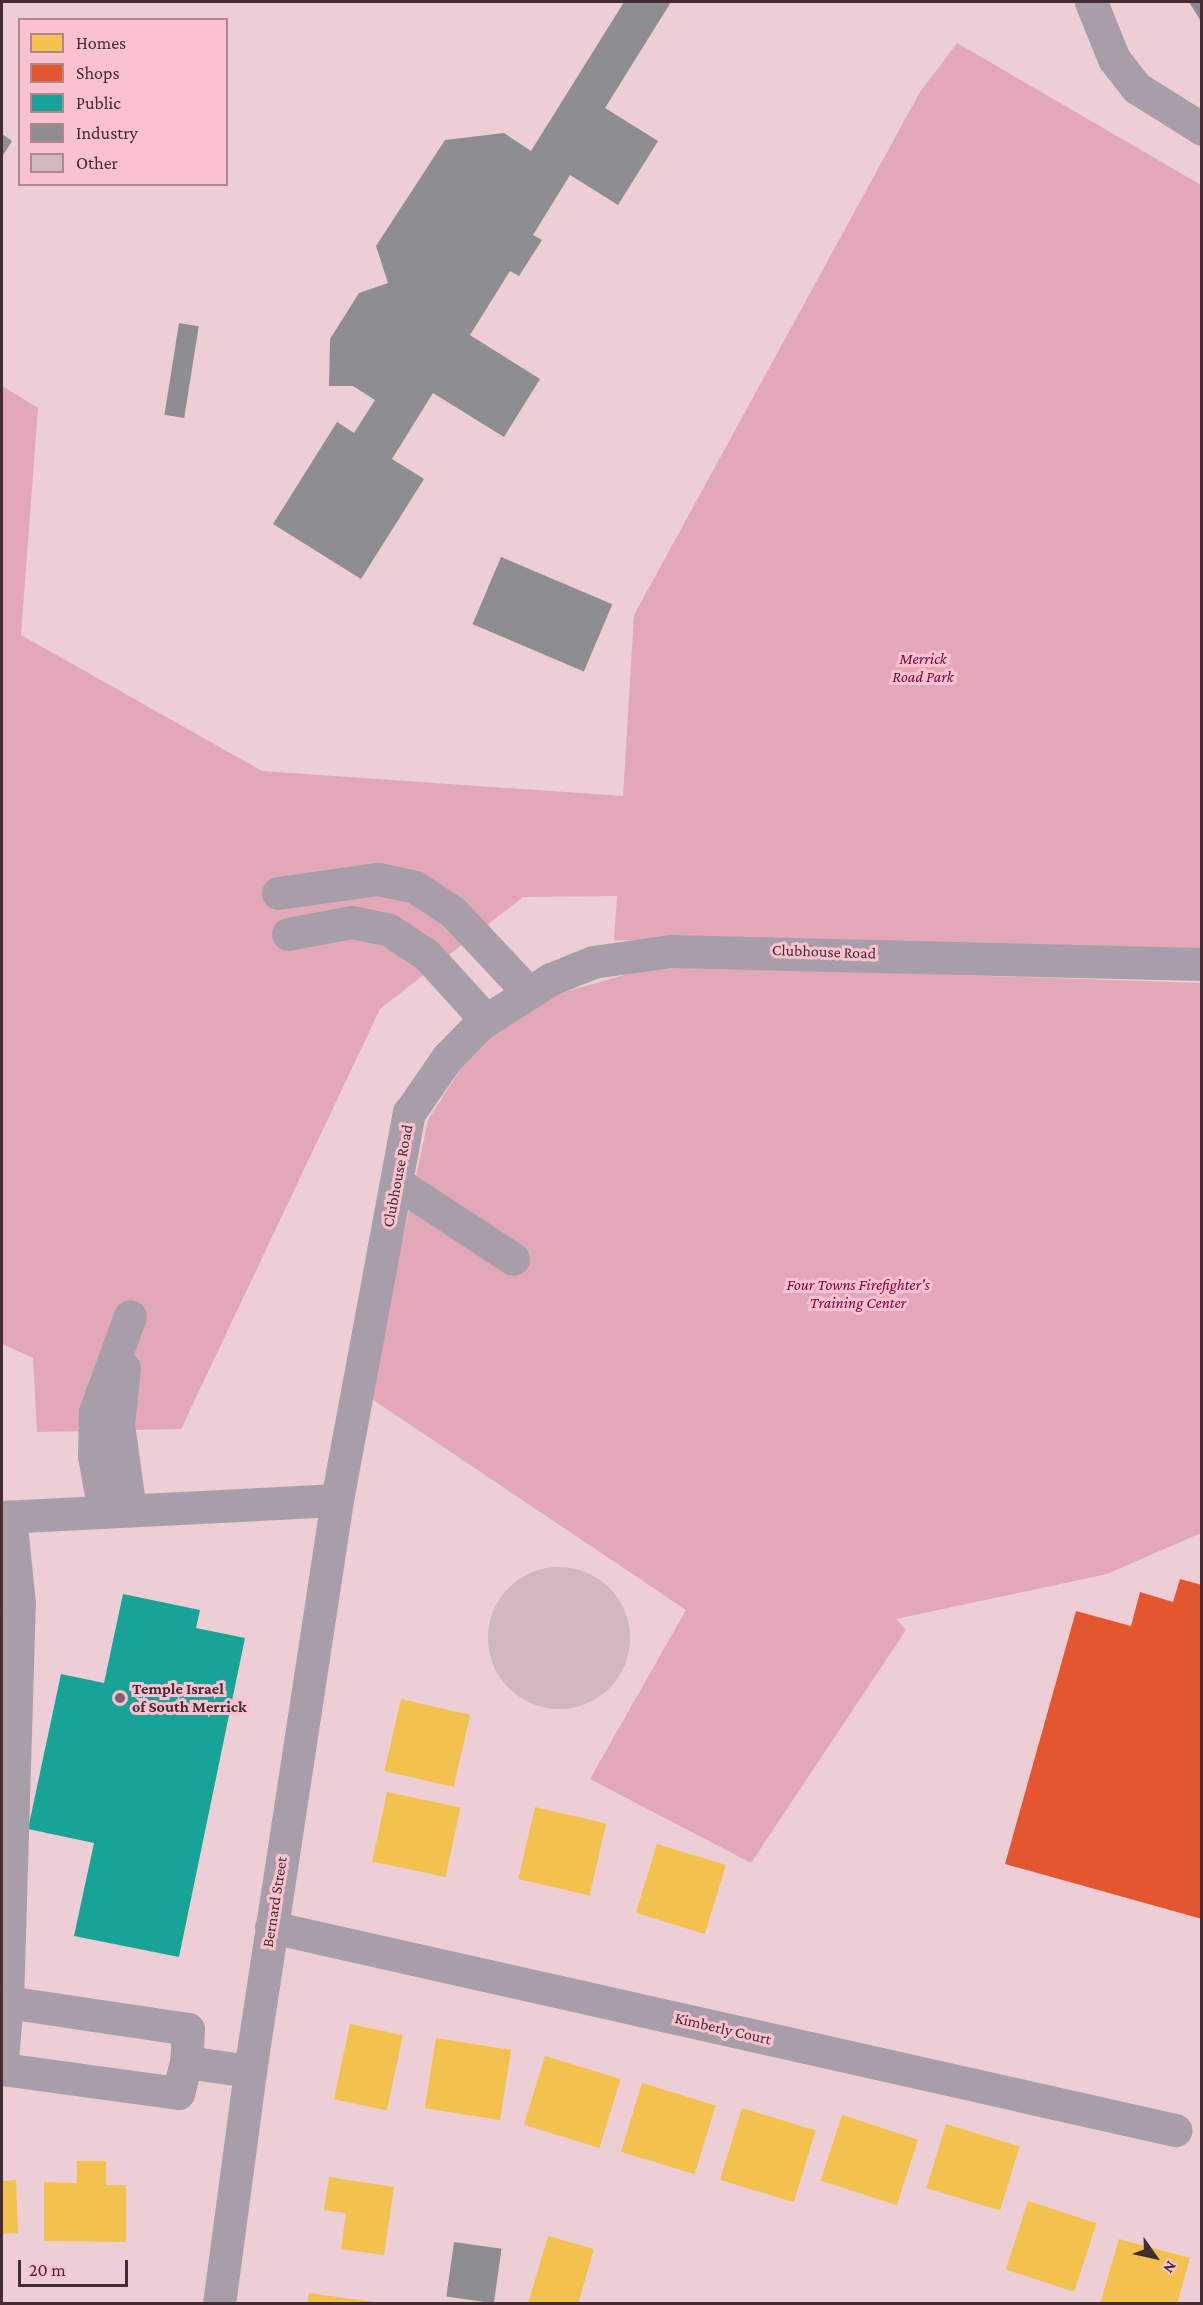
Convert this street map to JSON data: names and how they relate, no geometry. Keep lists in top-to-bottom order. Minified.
{"streets":{"street":["Clubhouse Road","Bernard Street","Kimberly Court"]},"crossings":[["Clubhouse Road","Bernard Street"],["Bernard Street","Kimberly Court"]],"parks":["Merrick Road Park","Four Towns Firefighter's Training Center"],"places":["Temple Israel of South Merrick"],"legend":["Homes","Shops","Public","Industry","Other"],"scale_bar":"20 m","north":"bottom right"}
